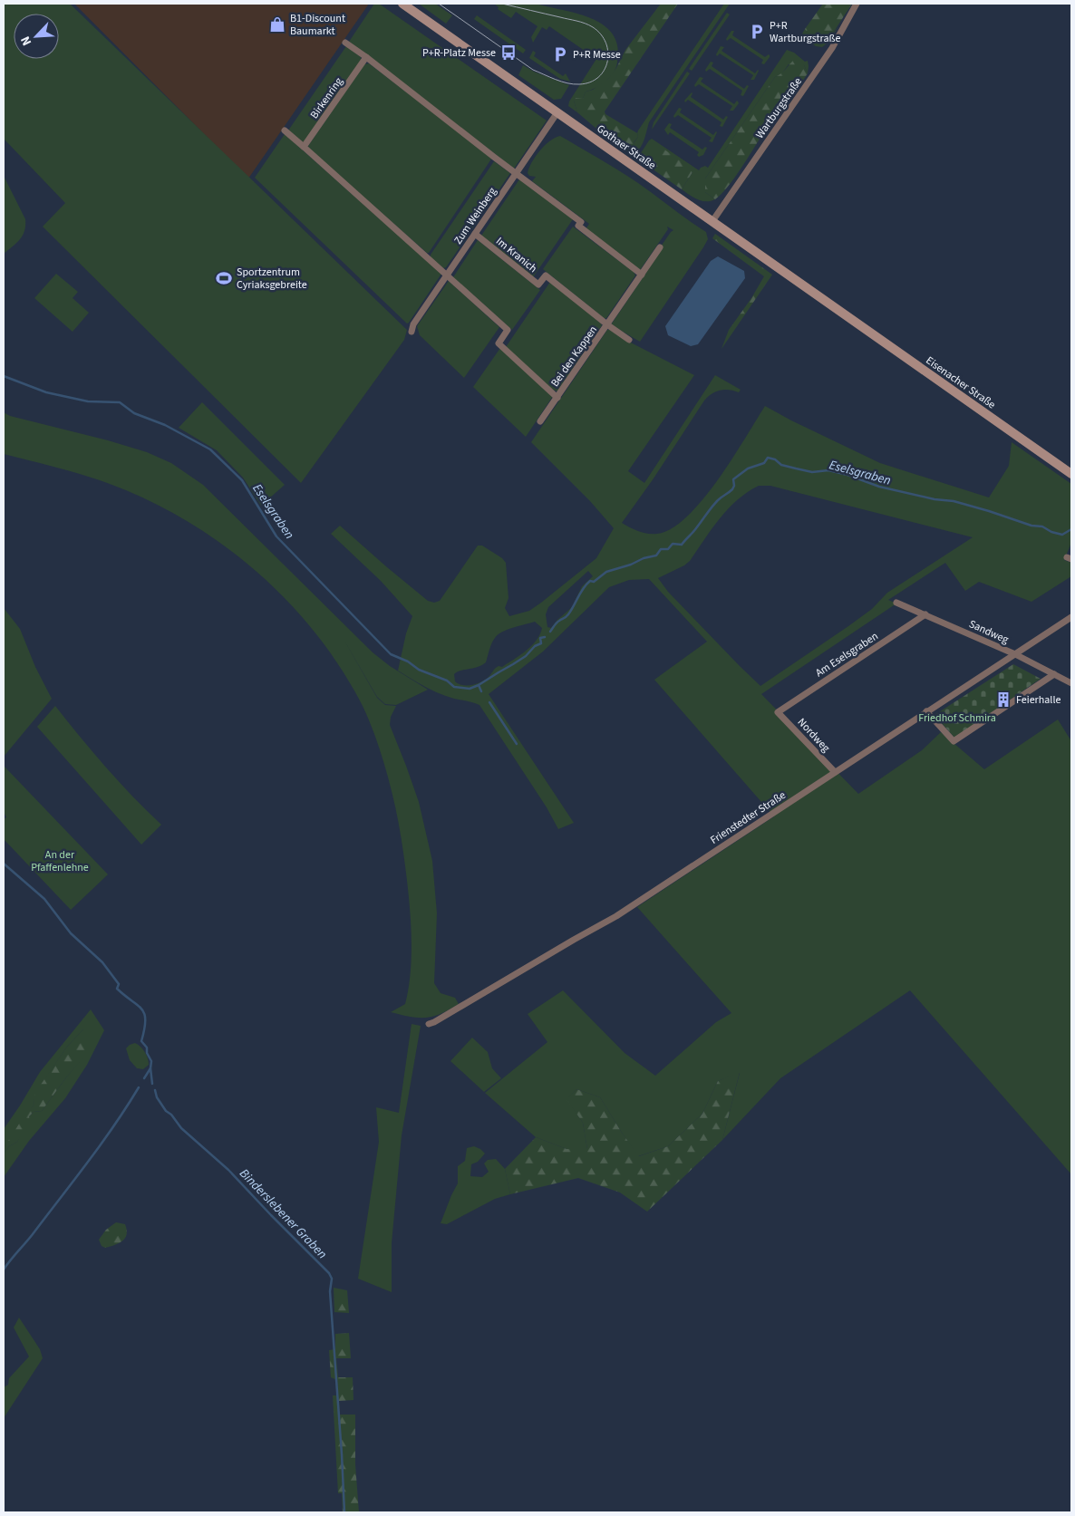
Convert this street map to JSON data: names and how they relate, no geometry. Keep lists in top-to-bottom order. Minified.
{"streets":{"main road":["Gothaer Straße","Eisenacher Straße"],"street":["Birkenring","Wartburgstraße","Zum Weinberg","Im Kranich","Bei den Kappen","Sandweg","Am Eselsgraben","Nordweg","Frienstedter Straße"]},"crossings":[["Wartburgstraße","Gothaer Straße"],["Gothaer Straße","Zum Weinberg"],["Gothaer Straße","Eisenacher Straße"],["Zum Weinberg","Im Kranich"],["Zum Weinberg","Bei den Kappen"],["Im Kranich","Bei den Kappen"],["Sandweg","Am Eselsgraben"],["Sandweg","Frienstedter Straße"],["Am Eselsgraben","Nordweg"],["Nordweg","Frienstedter Straße"]],"water":["Eselsgraben","Binderslebener Graben"],"parks":["Friedhof Schmira","An der Pfaffenlehne"],"places":{"shop":["B1-Discount Baumarkt"],"parking":["P+R Wartburgstraße","P+R Messe"],"bus stop":["P+R-Platz Messe"],"sports":["Sportzentrum Cyriaksgebreite"],"building":["Feierhalle"]},"north":"bottom left"}
